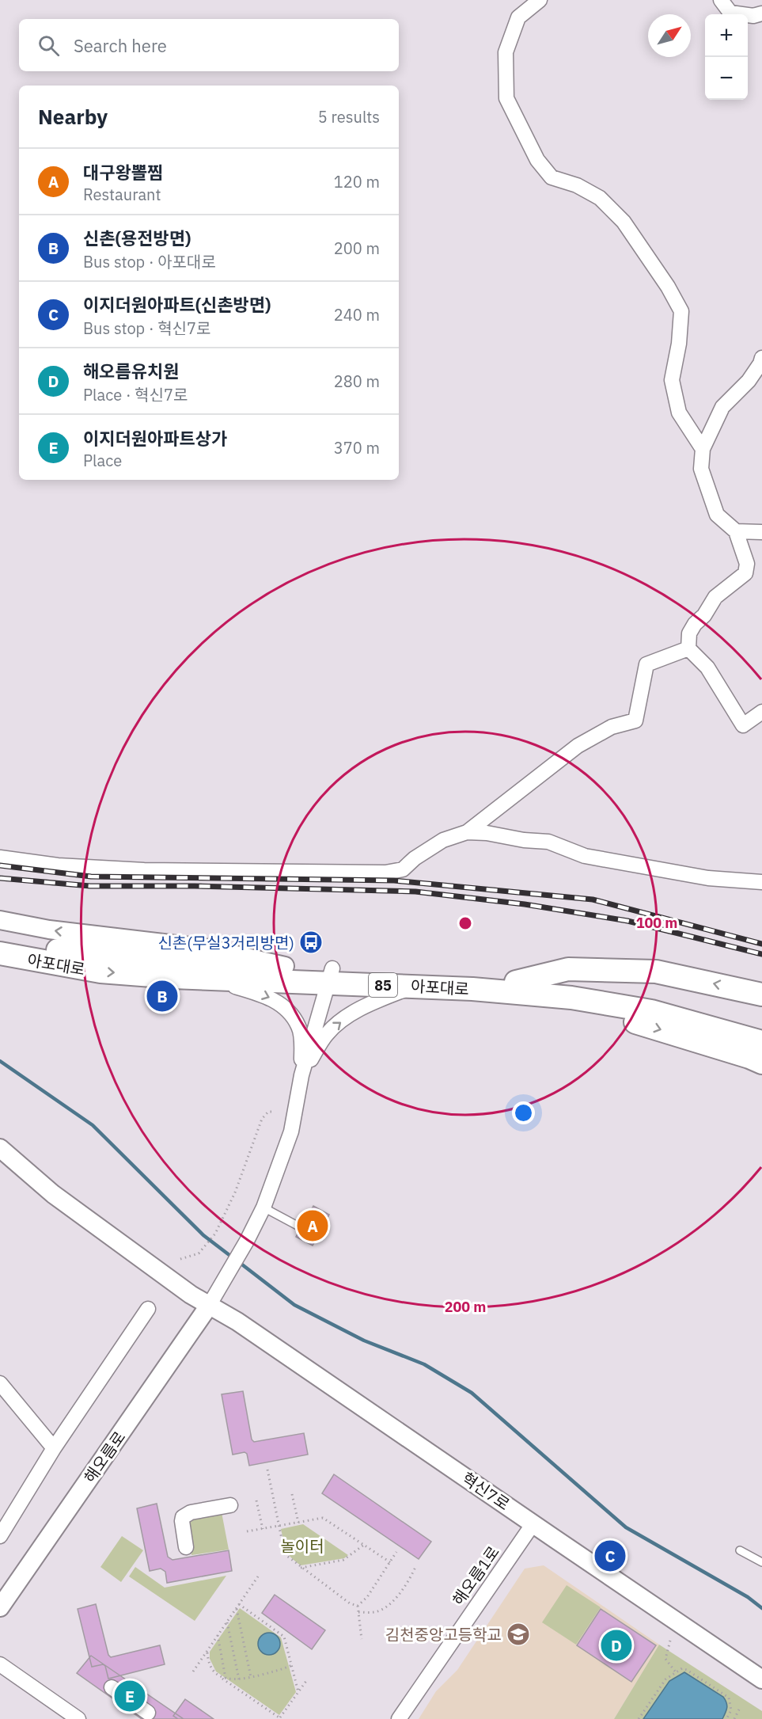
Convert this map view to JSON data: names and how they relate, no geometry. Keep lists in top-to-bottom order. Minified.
{"streets":{"main road":["아포대로","85"],"street":["해오름로","혁신7로","해오름1로"]},"crossings":[["해오름로","혁신7로"],["혁신7로","해오름1로"]],"parks":["놀이터"],"places":{"bus stop":["신촌(무실3거리방면)"],"school or university":["김천중앙고등학교"]},"north":"top right","page":{"map_buttons":["+","−"],"search":"Search here","heading":["Nearby","5 results"],"list":[{"mark":"A","name":"대구왕뽈찜","note":"Restaurant","value":"120 m"},{"mark":"B","name":"신촌(용전방면)","note":"Bus stop · 아포대로","value":"200 m"},{"mark":"C","name":"이지더원아파트(신촌방면)","note":"Bus stop · 혁신7로","value":"240 m"},{"mark":"D","name":"해오름유치원","note":"Place · 혁신7로","value":"280 m"},{"mark":"E","name":"이지더원아파트상가","note":"Place","value":"370 m"}],"pins":["B","A","C","D","E"]},"rings":["100 m","200 m"]}
